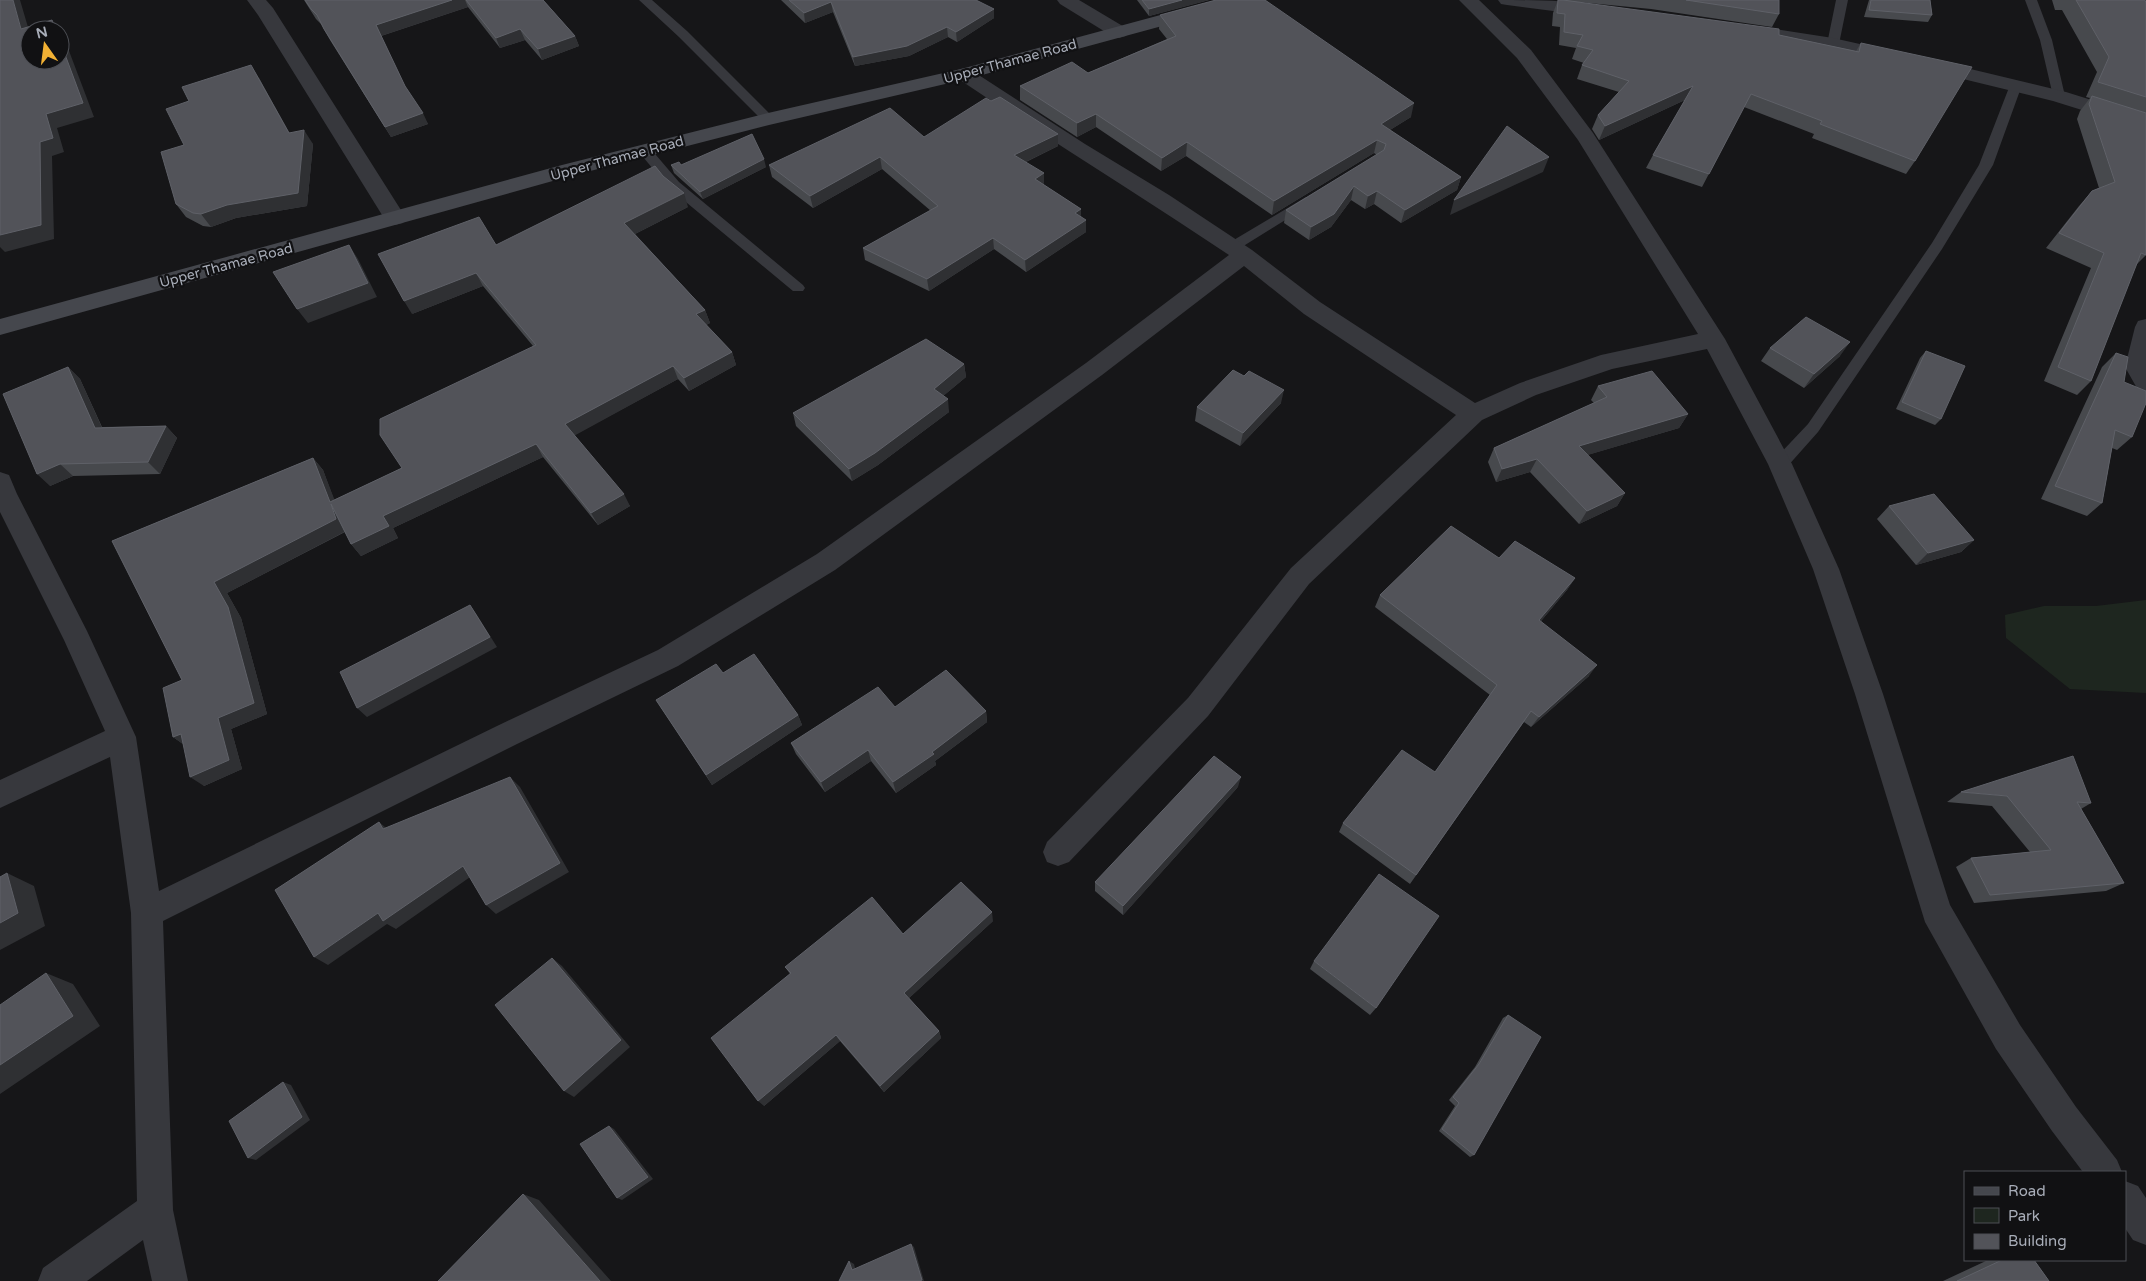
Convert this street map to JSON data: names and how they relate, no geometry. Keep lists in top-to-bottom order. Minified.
{"streets":{"street":["Upper Thamae Road"]},"legend":["Road","Park","Building"],"north":"top"}
